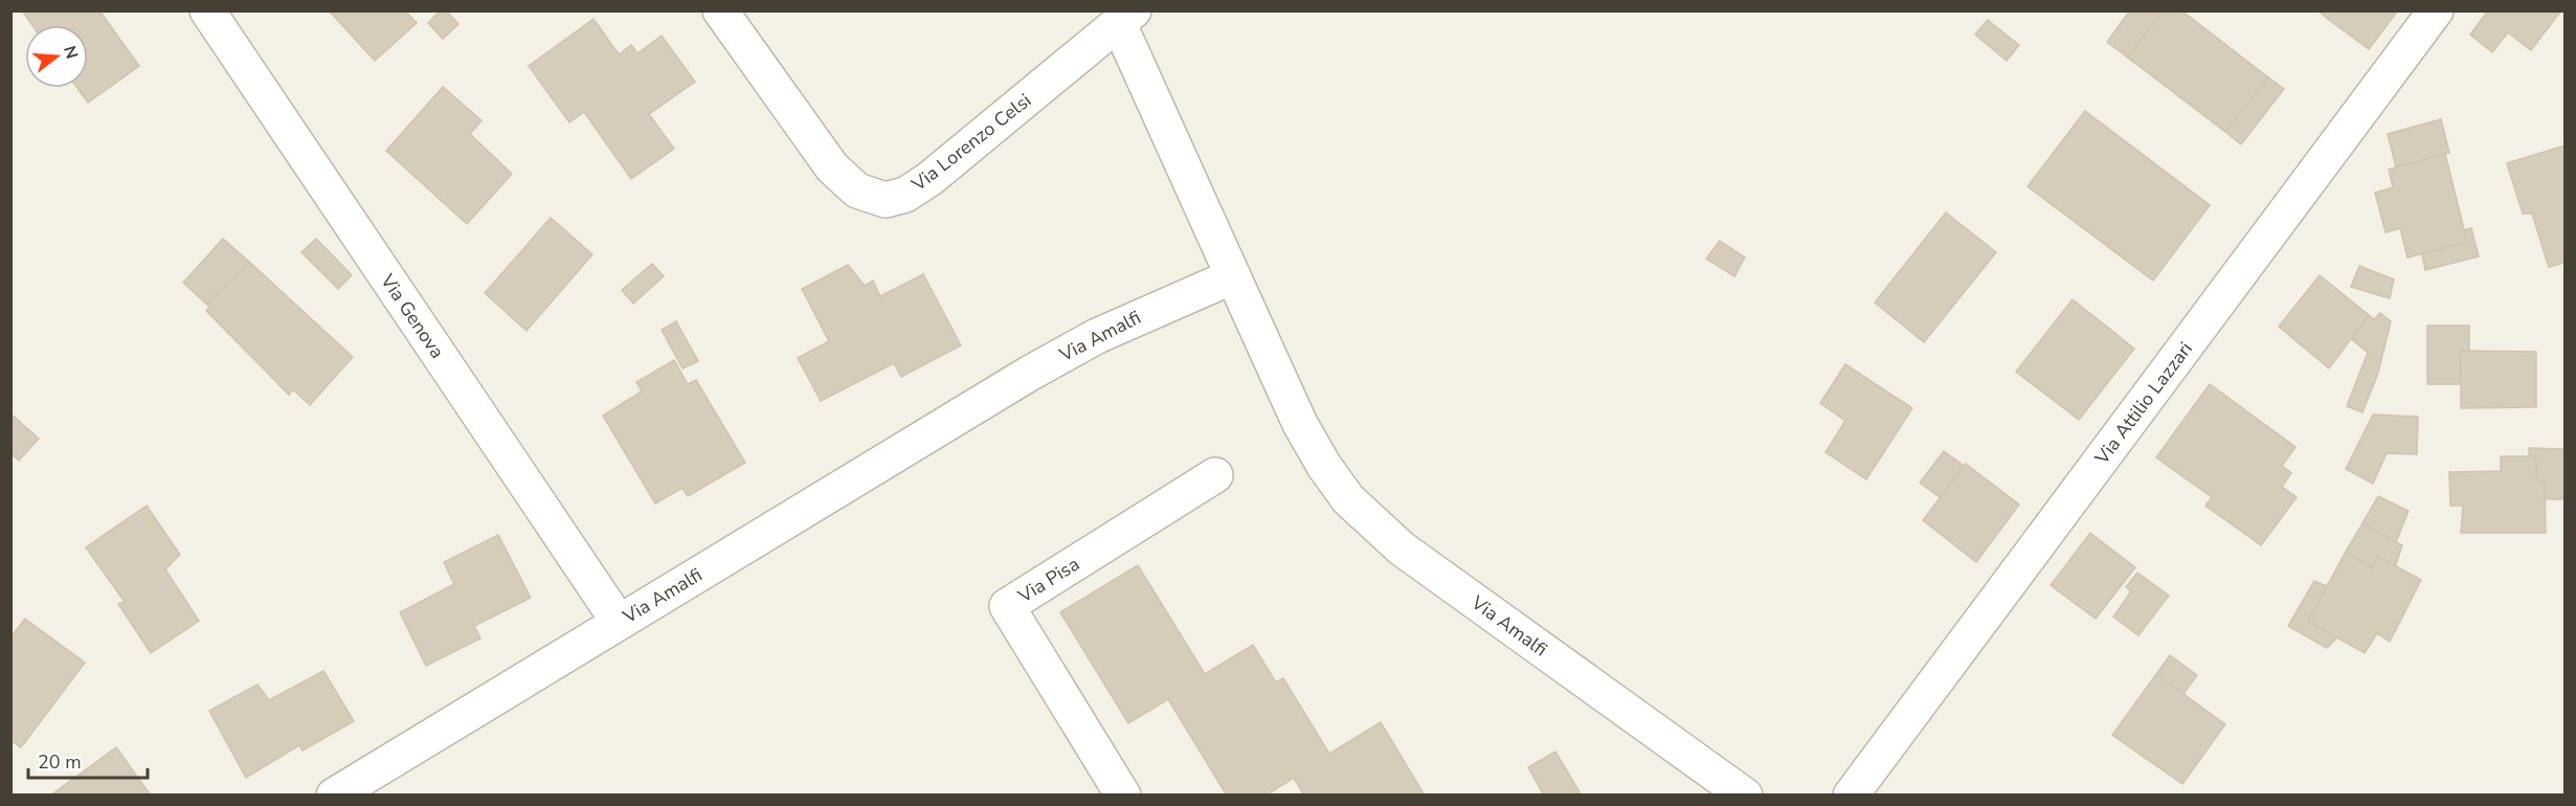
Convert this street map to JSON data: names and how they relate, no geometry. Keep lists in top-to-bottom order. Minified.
{"streets":{"street":["Via Lorenzo Celsi","Via Genova","Via Amalfi","Via Attilio Lazzari","Via Pisa"]},"crossings":[["Via Genova","Via Amalfi"]],"scale_bar":"20 m","north":"right"}
